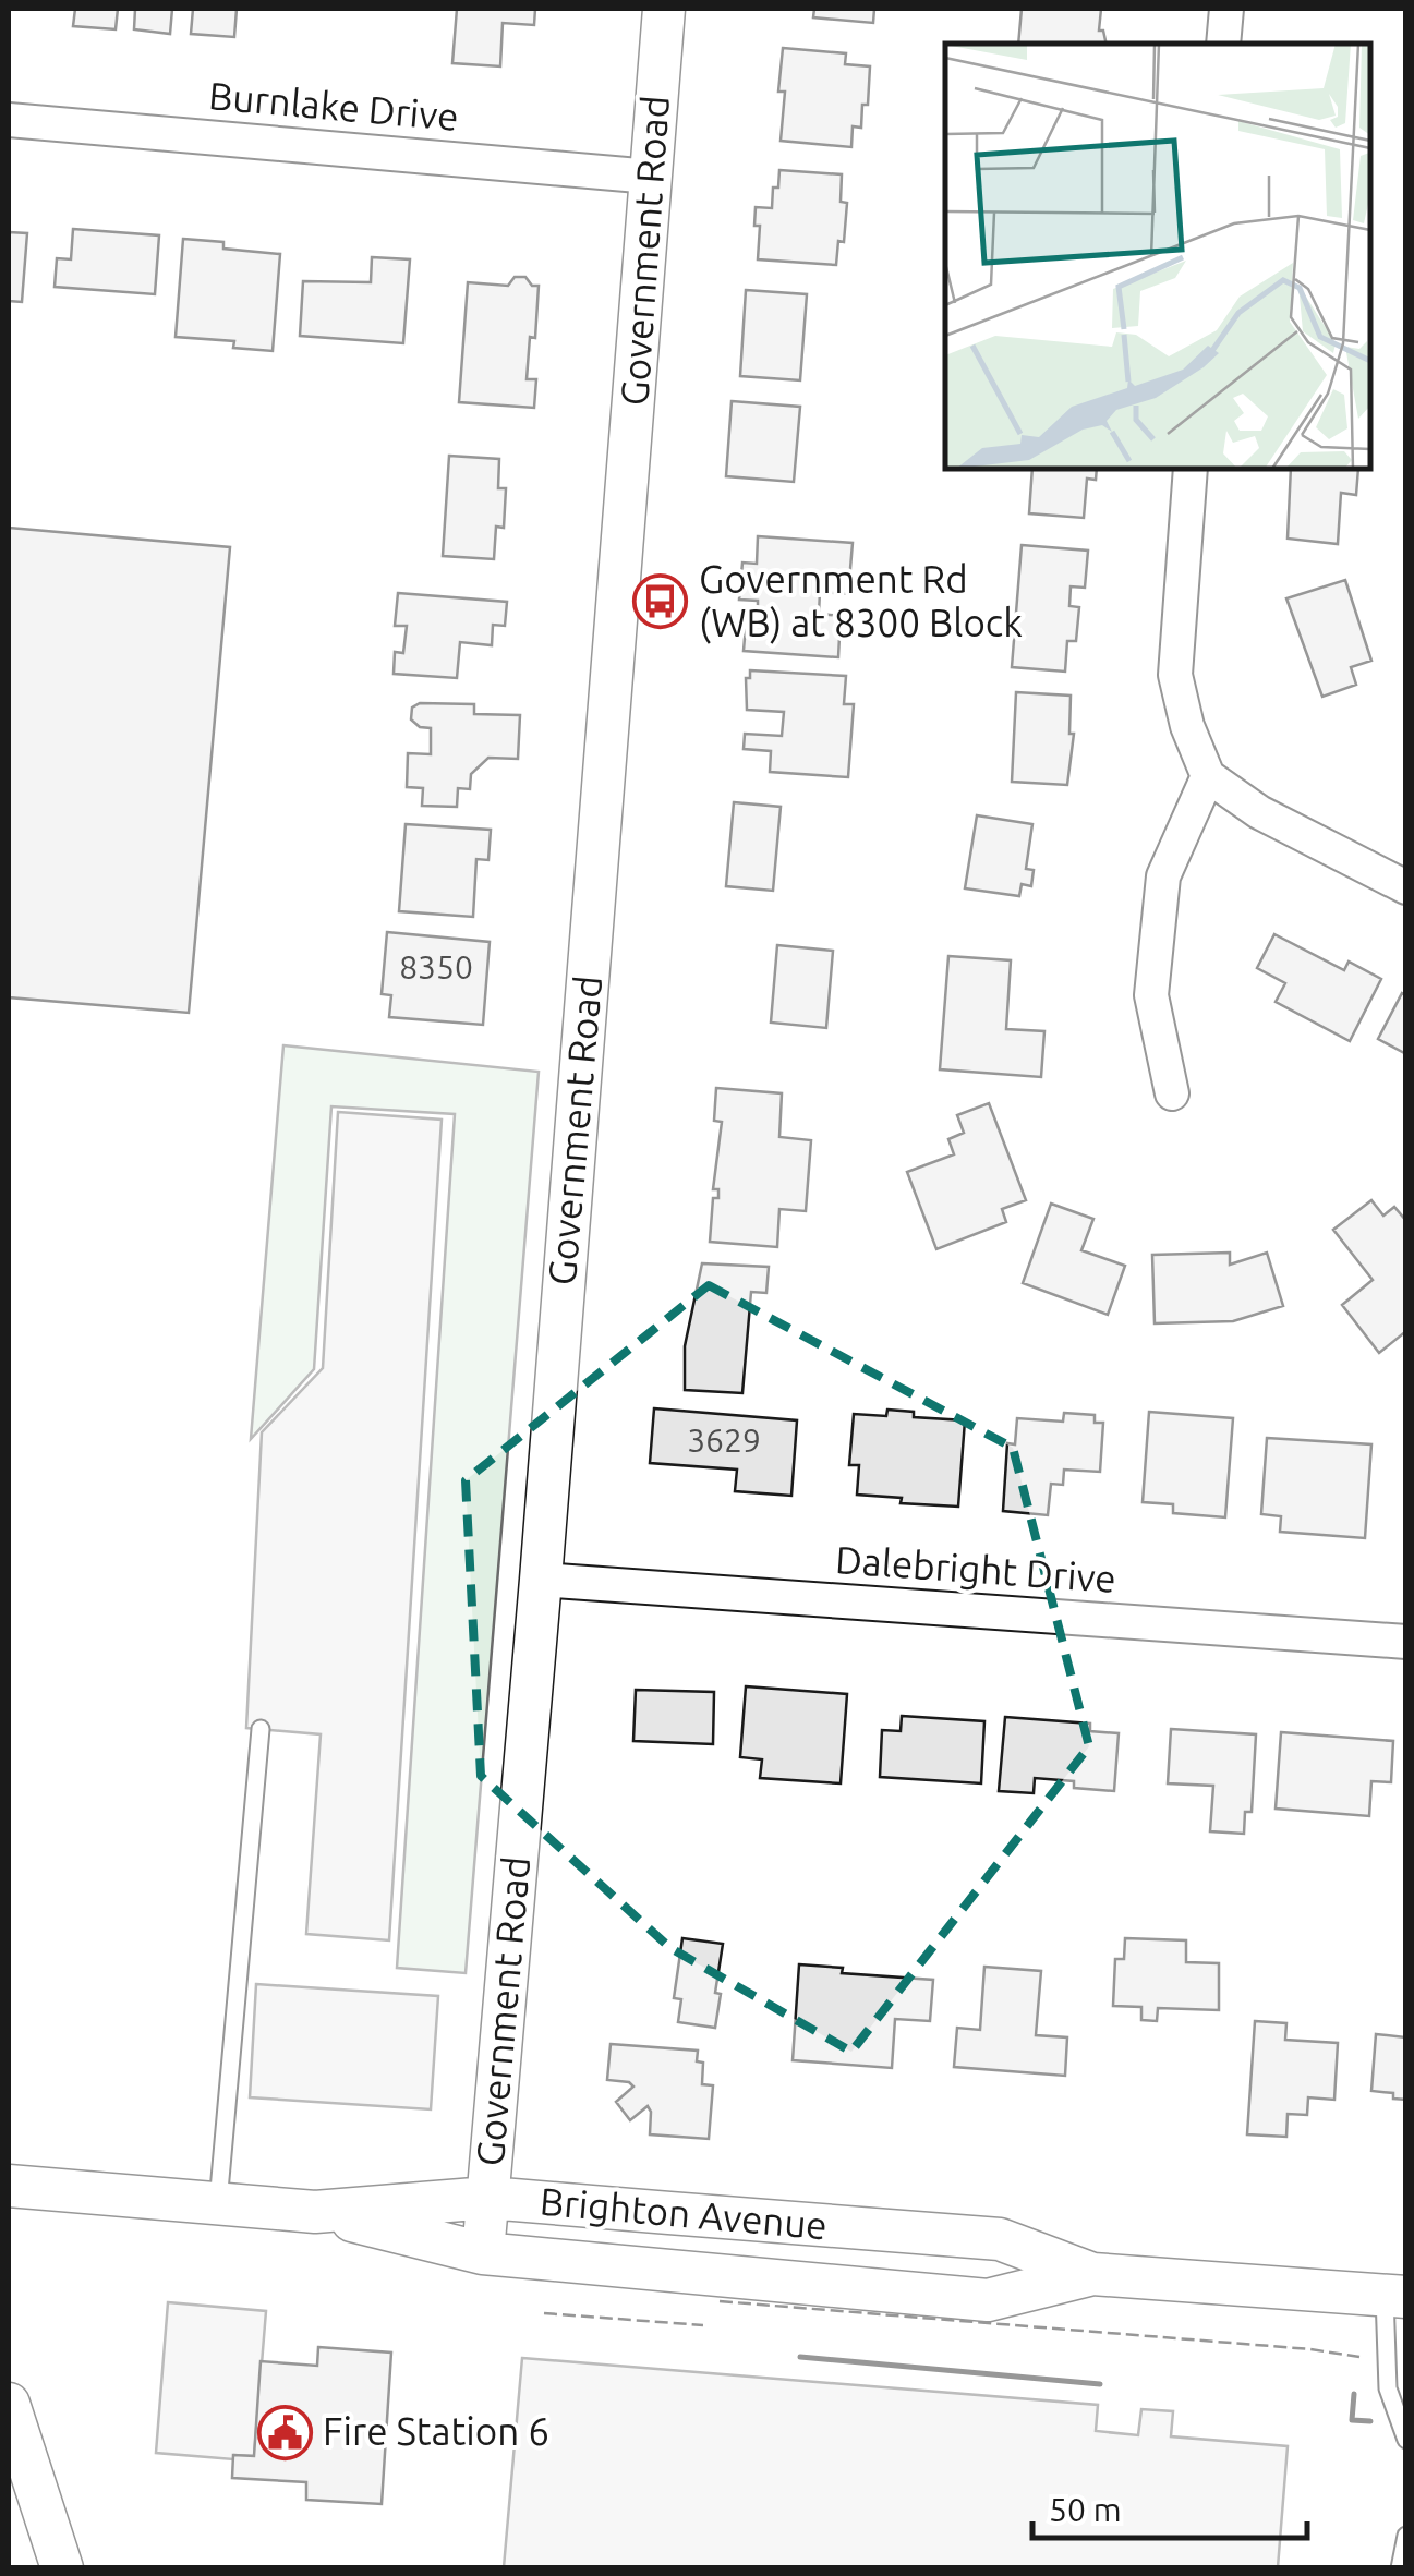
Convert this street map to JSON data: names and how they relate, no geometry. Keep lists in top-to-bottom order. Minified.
{"streets":{"street":["Burnlake Drive","Government Road","Dalebright Drive","Brighton Avenue"]},"crossings":[["Burnlake Drive","Government Road"],["Government Road","Dalebright Drive"],["Government Road","Brighton Avenue"]],"places":{"bus stop":["Government Rd (WB) at 8300 Block"],"public building":["Fire Station 6"]},"house_numbers":["8350","3629"],"scale_bar":"50 m"}
